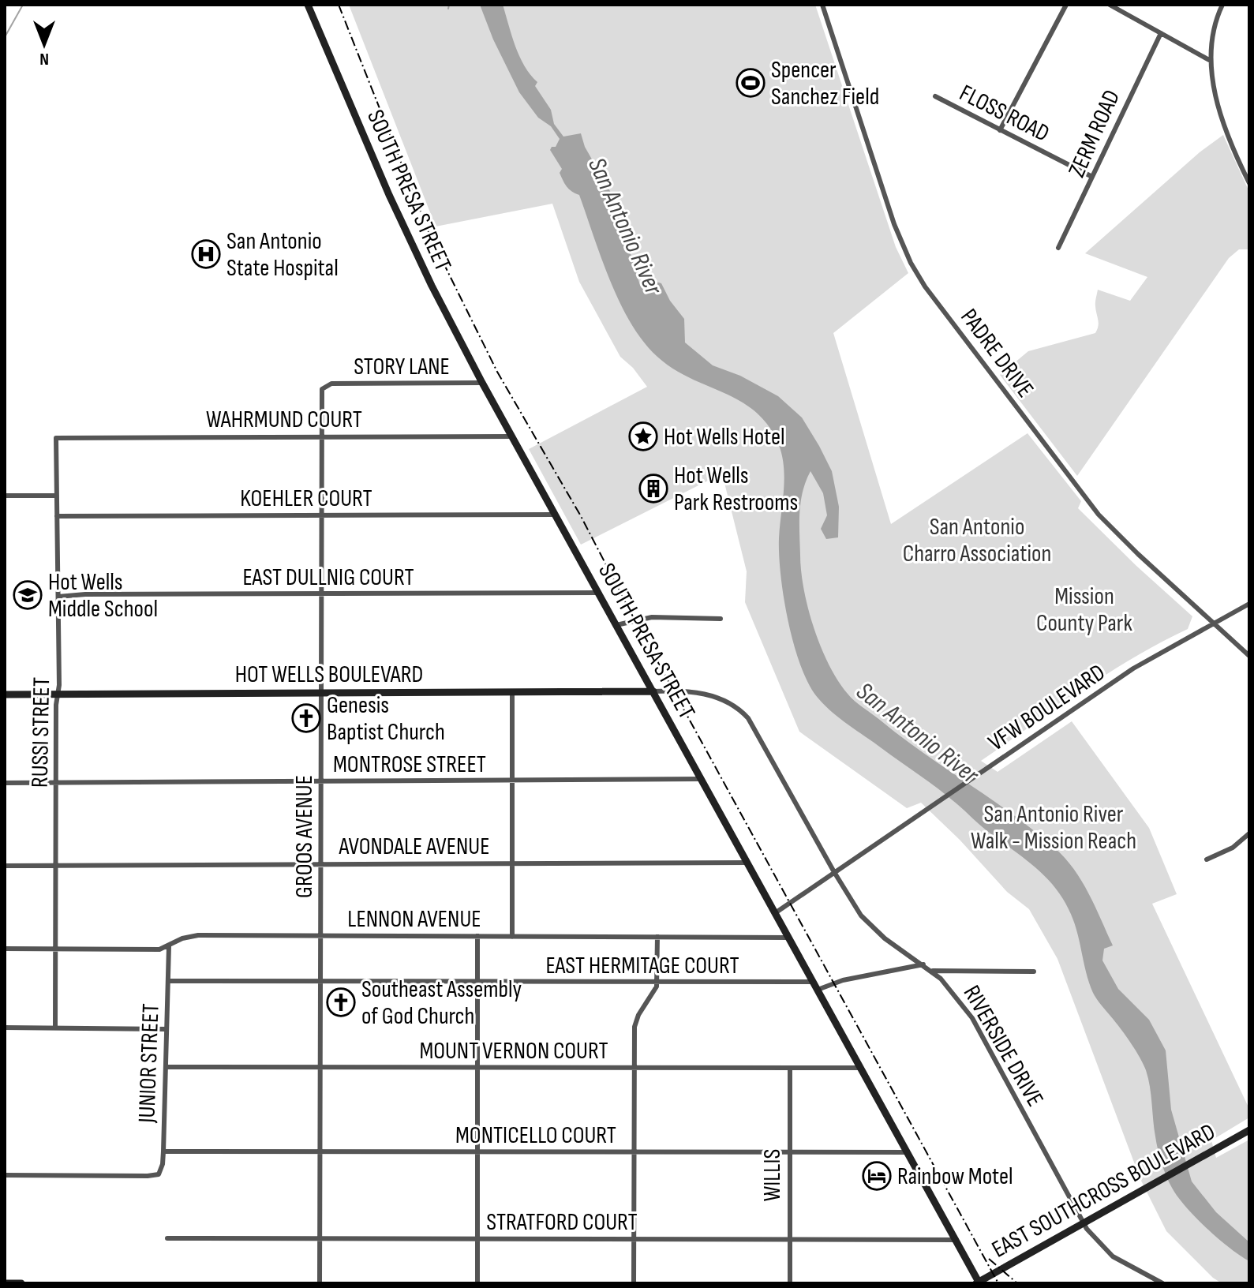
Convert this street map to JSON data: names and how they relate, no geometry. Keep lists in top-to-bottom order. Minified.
{"streets":{"main road":["SOUTH PRESA STREET","HOT WELLS BOULEVARD","EAST SOUTHCROSS BOULEVARD"],"street":["FLOSS ROAD","ZERM ROAD","PADRE DRIVE","STORY LANE","WAHRMUND COURT","KOEHLER COURT","EAST DULLNIG COURT","VFW BOULEVARD","RUSSI STREET","MONTROSE STREET","GROOS AVENUE","AVONDALE AVENUE","LENNON AVENUE","EAST HERMITAGE COURT","RIVERSIDE DRIVE","MOUNT VERNON COURT","JUNIOR STREET","MONTICELLO COURT","WILLIS","STRATFORD COURT"]},"crossings":[["FLOSS ROAD","ZERM ROAD"],["SOUTH PRESA STREET","STORY LANE"],["SOUTH PRESA STREET","WAHRMUND COURT"],["SOUTH PRESA STREET","KOEHLER COURT"],["SOUTH PRESA STREET","EAST DULLNIG COURT"],["SOUTH PRESA STREET","HOT WELLS BOULEVARD"],["SOUTH PRESA STREET","VFW BOULEVARD"],["SOUTH PRESA STREET","MONTROSE STREET"],["SOUTH PRESA STREET","AVONDALE AVENUE"],["SOUTH PRESA STREET","LENNON AVENUE"],["SOUTH PRESA STREET","EAST HERMITAGE COURT"],["SOUTH PRESA STREET","RIVERSIDE DRIVE"],["SOUTH PRESA STREET","MOUNT VERNON COURT"],["SOUTH PRESA STREET","MONTICELLO COURT"],["SOUTH PRESA STREET","EAST SOUTHCROSS BOULEVARD"],["SOUTH PRESA STREET","STRATFORD COURT"],["PADRE DRIVE","VFW BOULEVARD"],["STORY LANE","GROOS AVENUE"],["WAHRMUND COURT","RUSSI STREET"],["WAHRMUND COURT","GROOS AVENUE"],["KOEHLER COURT","RUSSI STREET"],["KOEHLER COURT","GROOS AVENUE"],["EAST DULLNIG COURT","RUSSI STREET"],["EAST DULLNIG COURT","GROOS AVENUE"],["HOT WELLS BOULEVARD","RUSSI STREET"],["HOT WELLS BOULEVARD","GROOS AVENUE"],["HOT WELLS BOULEVARD","RIVERSIDE DRIVE"],["VFW BOULEVARD","RIVERSIDE DRIVE"],["RUSSI STREET","MONTROSE STREET"],["RUSSI STREET","AVONDALE AVENUE"],["RUSSI STREET","LENNON AVENUE"],["MONTROSE STREET","GROOS AVENUE"],["GROOS AVENUE","AVONDALE AVENUE"],["GROOS AVENUE","LENNON AVENUE"],["GROOS AVENUE","EAST HERMITAGE COURT"],["GROOS AVENUE","MOUNT VERNON COURT"],["GROOS AVENUE","MONTICELLO COURT"],["GROOS AVENUE","STRATFORD COURT"],["LENNON AVENUE","JUNIOR STREET"],["EAST HERMITAGE COURT","JUNIOR STREET"],["RIVERSIDE DRIVE","EAST SOUTHCROSS BOULEVARD"],["MOUNT VERNON COURT","JUNIOR STREET"],["MOUNT VERNON COURT","WILLIS"],["JUNIOR STREET","MONTICELLO COURT"],["MONTICELLO COURT","WILLIS"],["WILLIS","STRATFORD COURT"]],"water":["San Antonio River"],"parks":["San Antonio Charro Association","Mission County Park","San Antonio River Walk - Mission Reach"],"places":{"sports":["Spencer Sanchez Field"],"hospital":["San Antonio State Hospital"],"place":["Hot Wells Hotel"],"building":["Hot Wells Park Restrooms"],"school or university":["Hot Wells Middle School"],"church":["Genesis Baptist Church","Southeast Assembly of God Church"],"hotel":["Rainbow Motel"]},"north":"bottom"}
